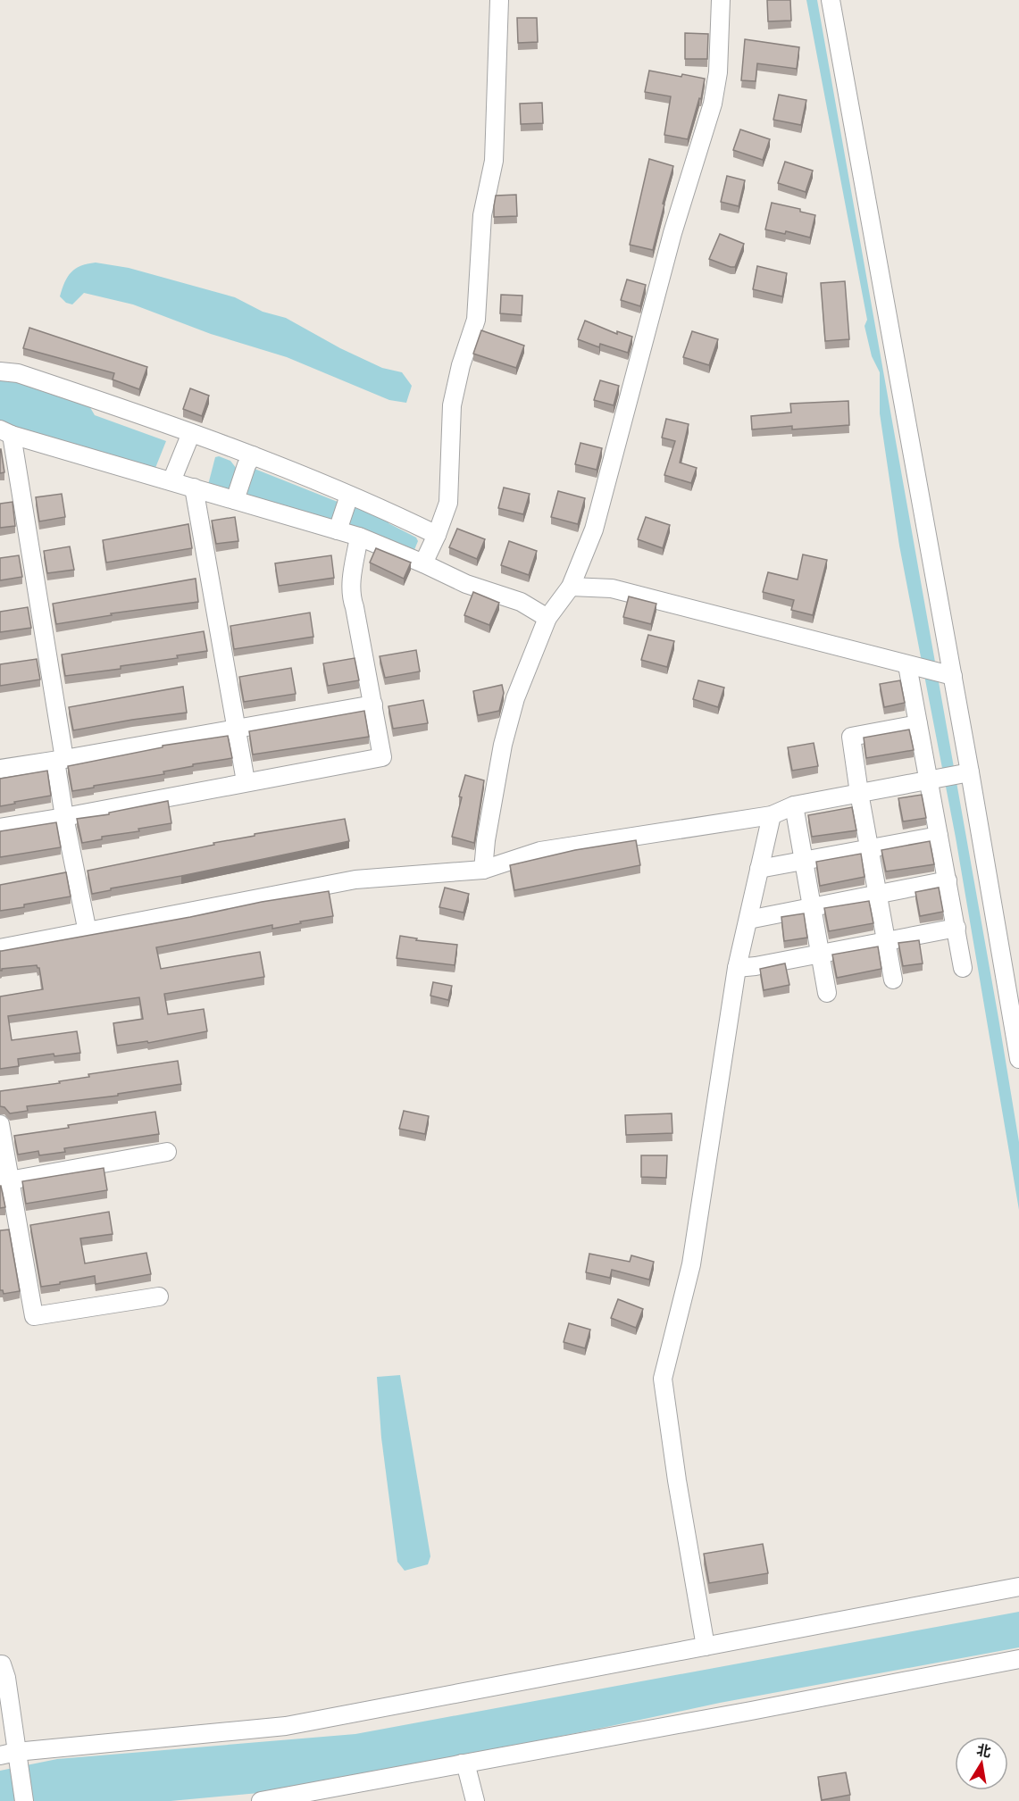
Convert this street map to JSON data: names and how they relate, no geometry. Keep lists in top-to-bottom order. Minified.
{"north":"top"}
